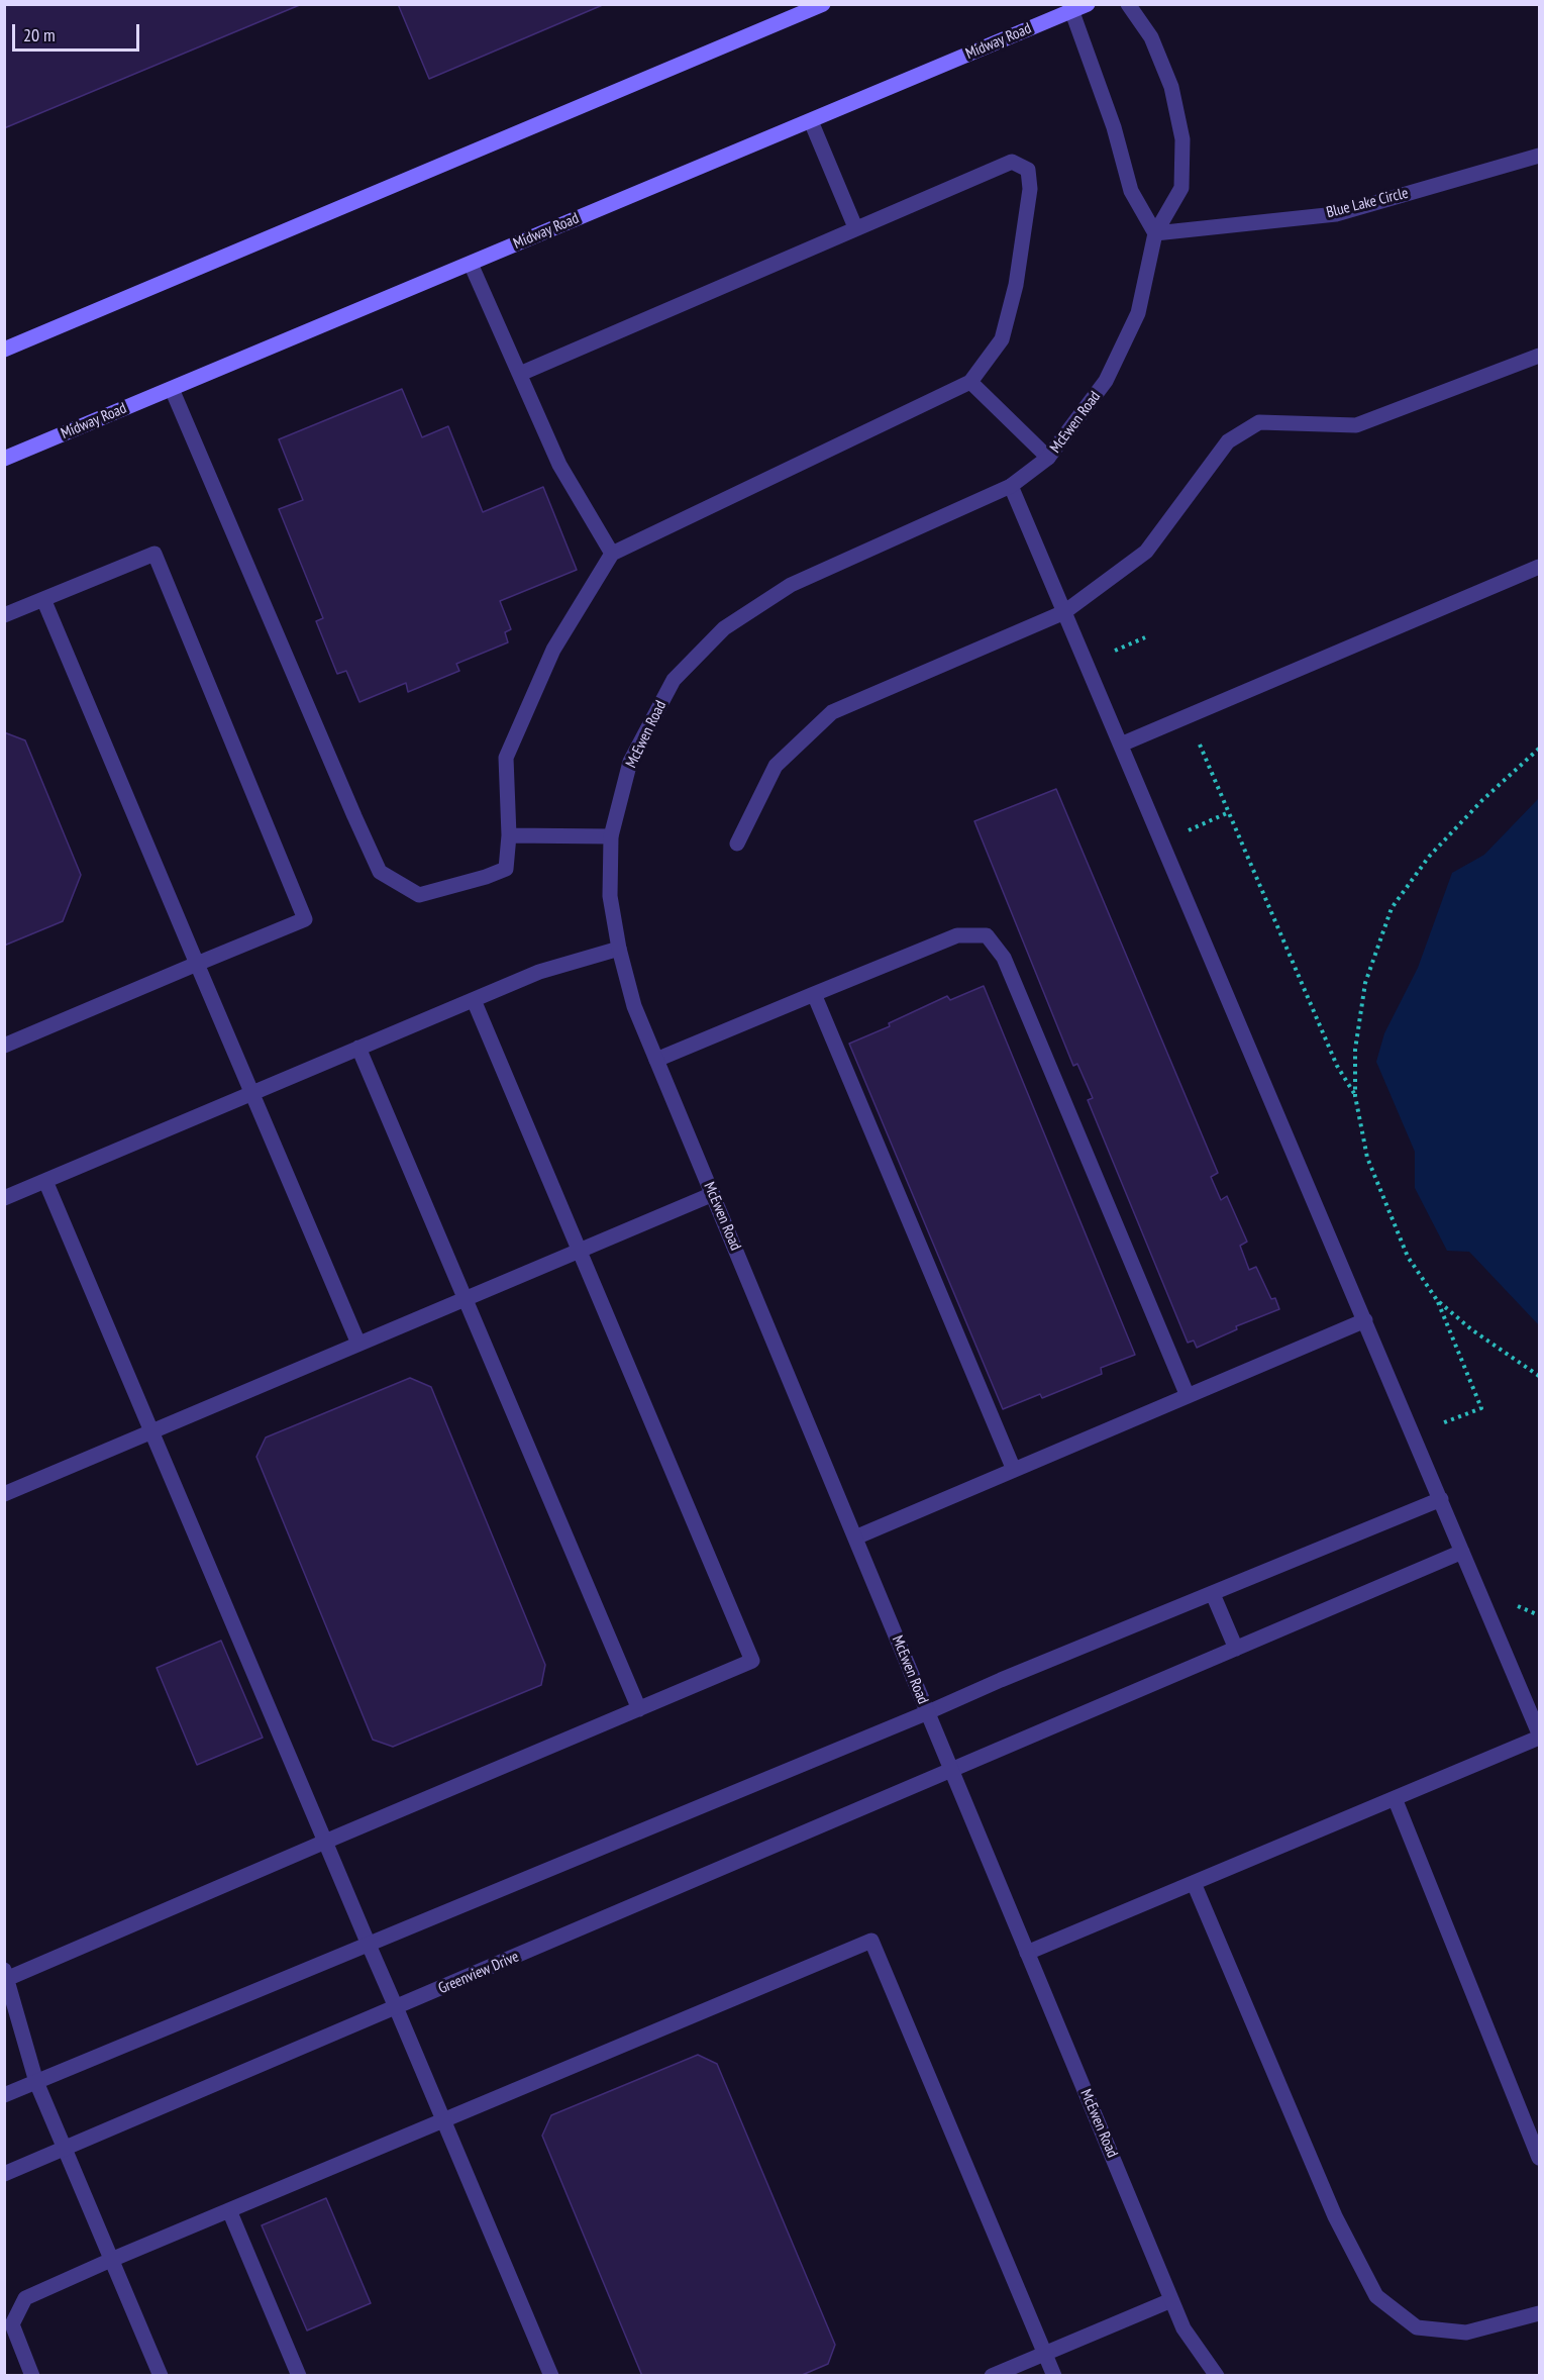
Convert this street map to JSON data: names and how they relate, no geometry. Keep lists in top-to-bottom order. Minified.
{"streets":{"main road":["Midway Road"],"street":["Blue Lake Circle","McEwen Road","Greenview Drive"]},"crossings":[["Blue Lake Circle","McEwen Road"],["McEwen Road","Greenview Drive"]],"scale_bar":"20 m"}
